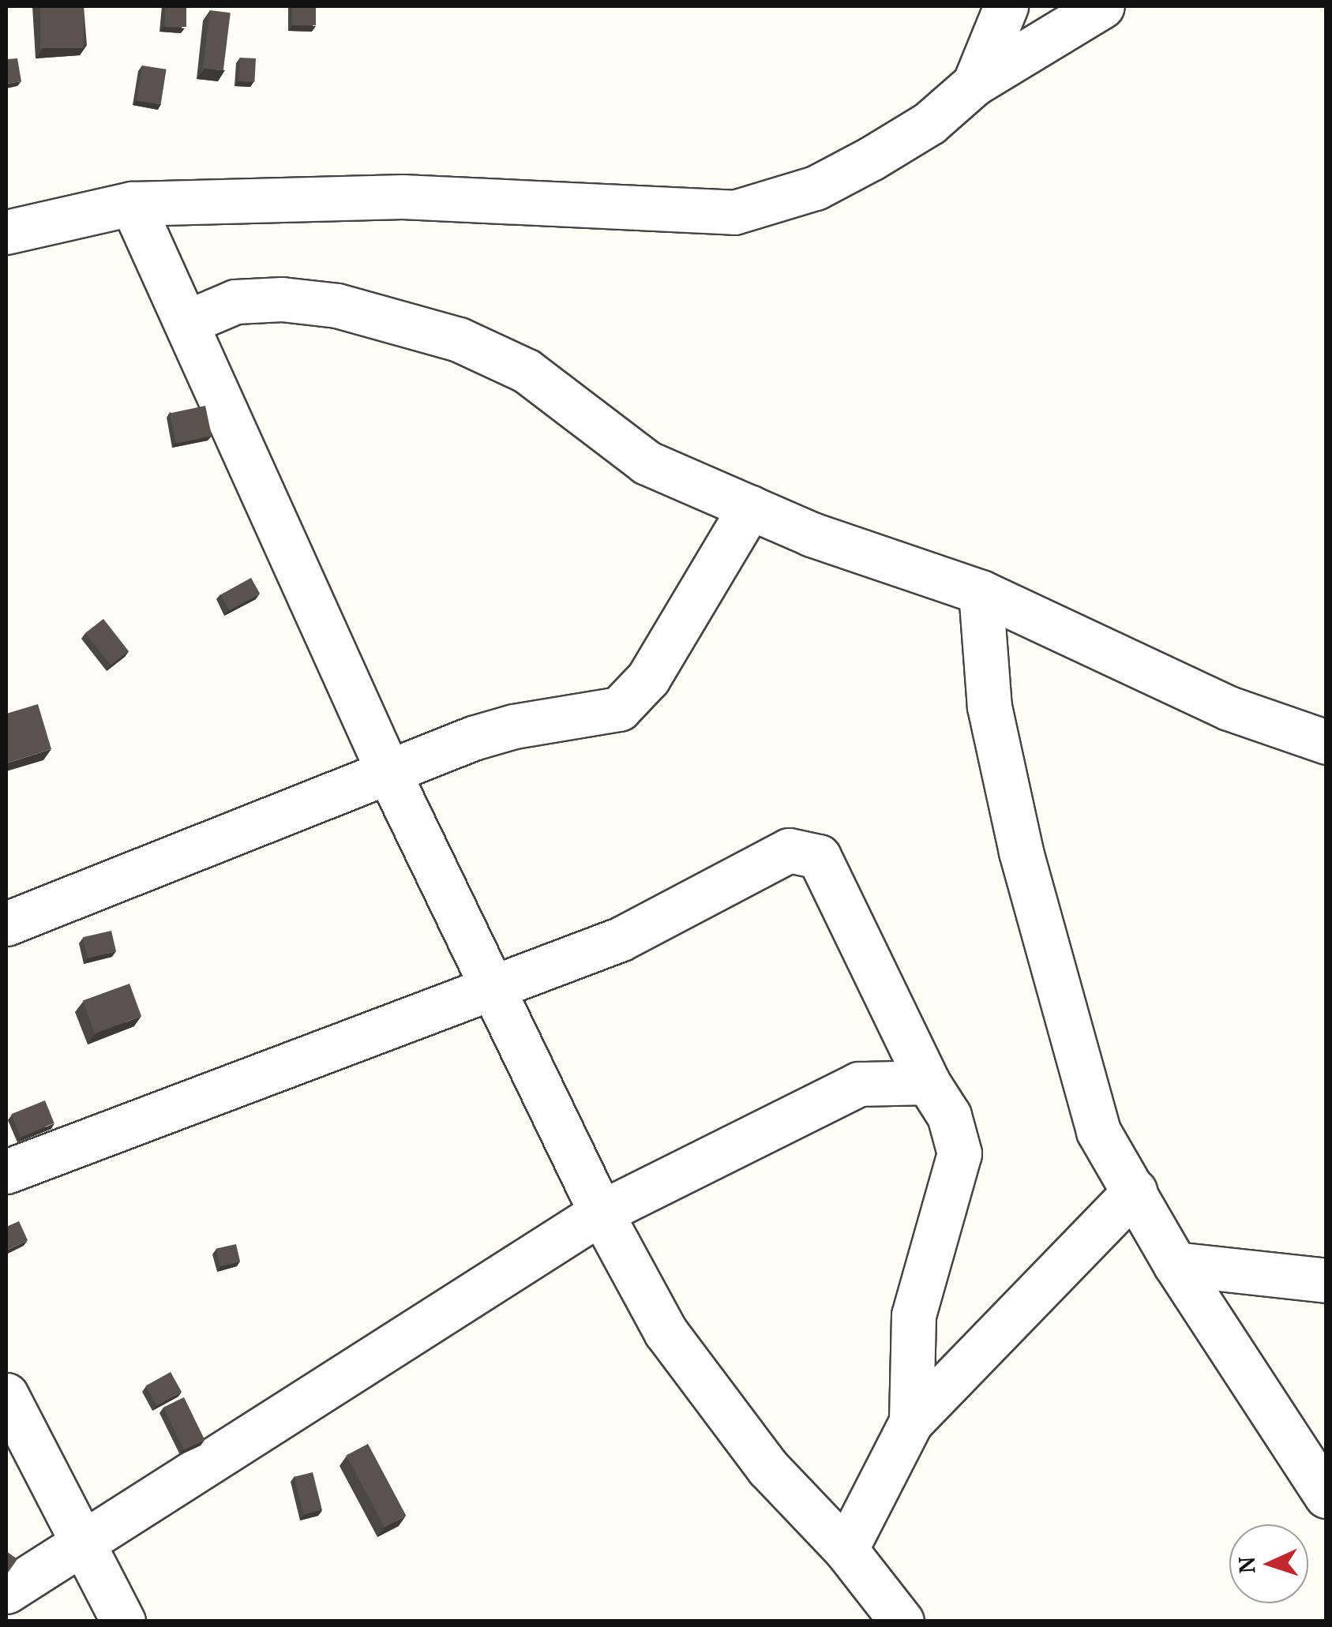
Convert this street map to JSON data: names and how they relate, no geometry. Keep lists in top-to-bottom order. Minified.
{"north":"left"}
